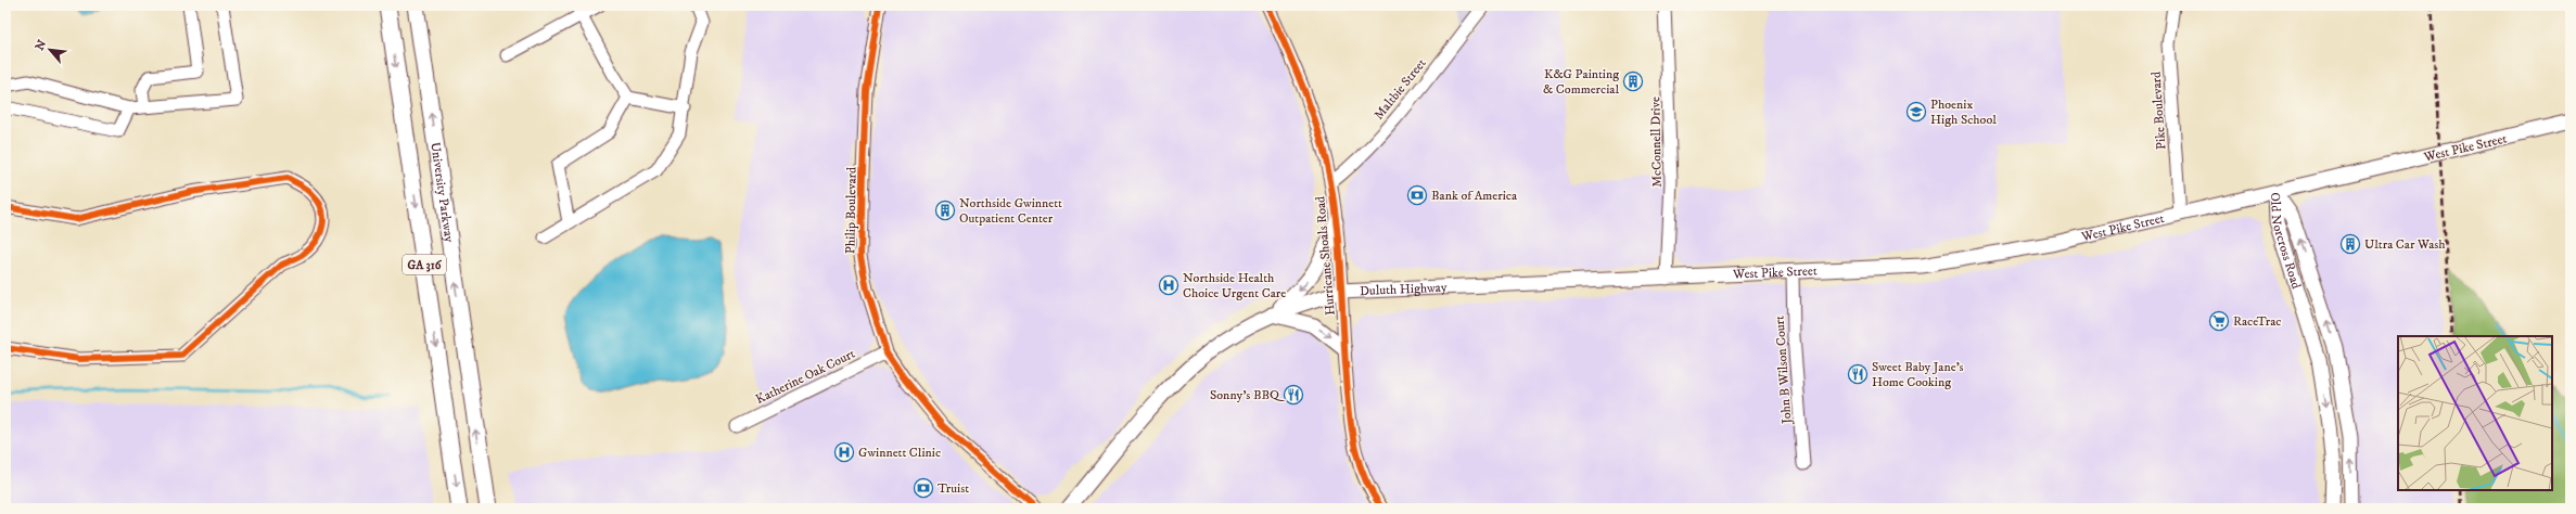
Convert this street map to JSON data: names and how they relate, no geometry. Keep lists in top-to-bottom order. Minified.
{"streets":{"highway":["University Parkway","GA 316"],"main road":["West Pike Street","Old Norcross Road","Duluth Highway"],"street":["Maltbie Street","Pike Boulevard","McConnell Drive","Philip Boulevard","Hurricane Shoals Road","John B Wilson Court","Katherine Oak Court"]},"crossings":[["Maltbie Street","Hurricane Shoals Road"],["Pike Boulevard","West Pike Street"],["McConnell Drive","West Pike Street"],["McConnell Drive","Duluth Highway"],["West Pike Street","Old Norcross Road"],["West Pike Street","Duluth Highway"],["West Pike Street","John B Wilson Court"],["Philip Boulevard","Katherine Oak Court"],["Hurricane Shoals Road","Duluth Highway"]],"places":{"building":["K&G Painting & Commercial","Northside Gwinnett Outpatient Center","Ultra Car Wash"],"school or university":["Phoenix High School"],"bank":["Bank of America","Truist"],"hospital":["Northside Health Choice Urgent Care","Gwinnett Clinic"],"supermarket":["RaceTrac"],"restaurant":["Sweet Baby Jane's Home Cooking","Sonny's BBQ"]},"north":"top left"}
